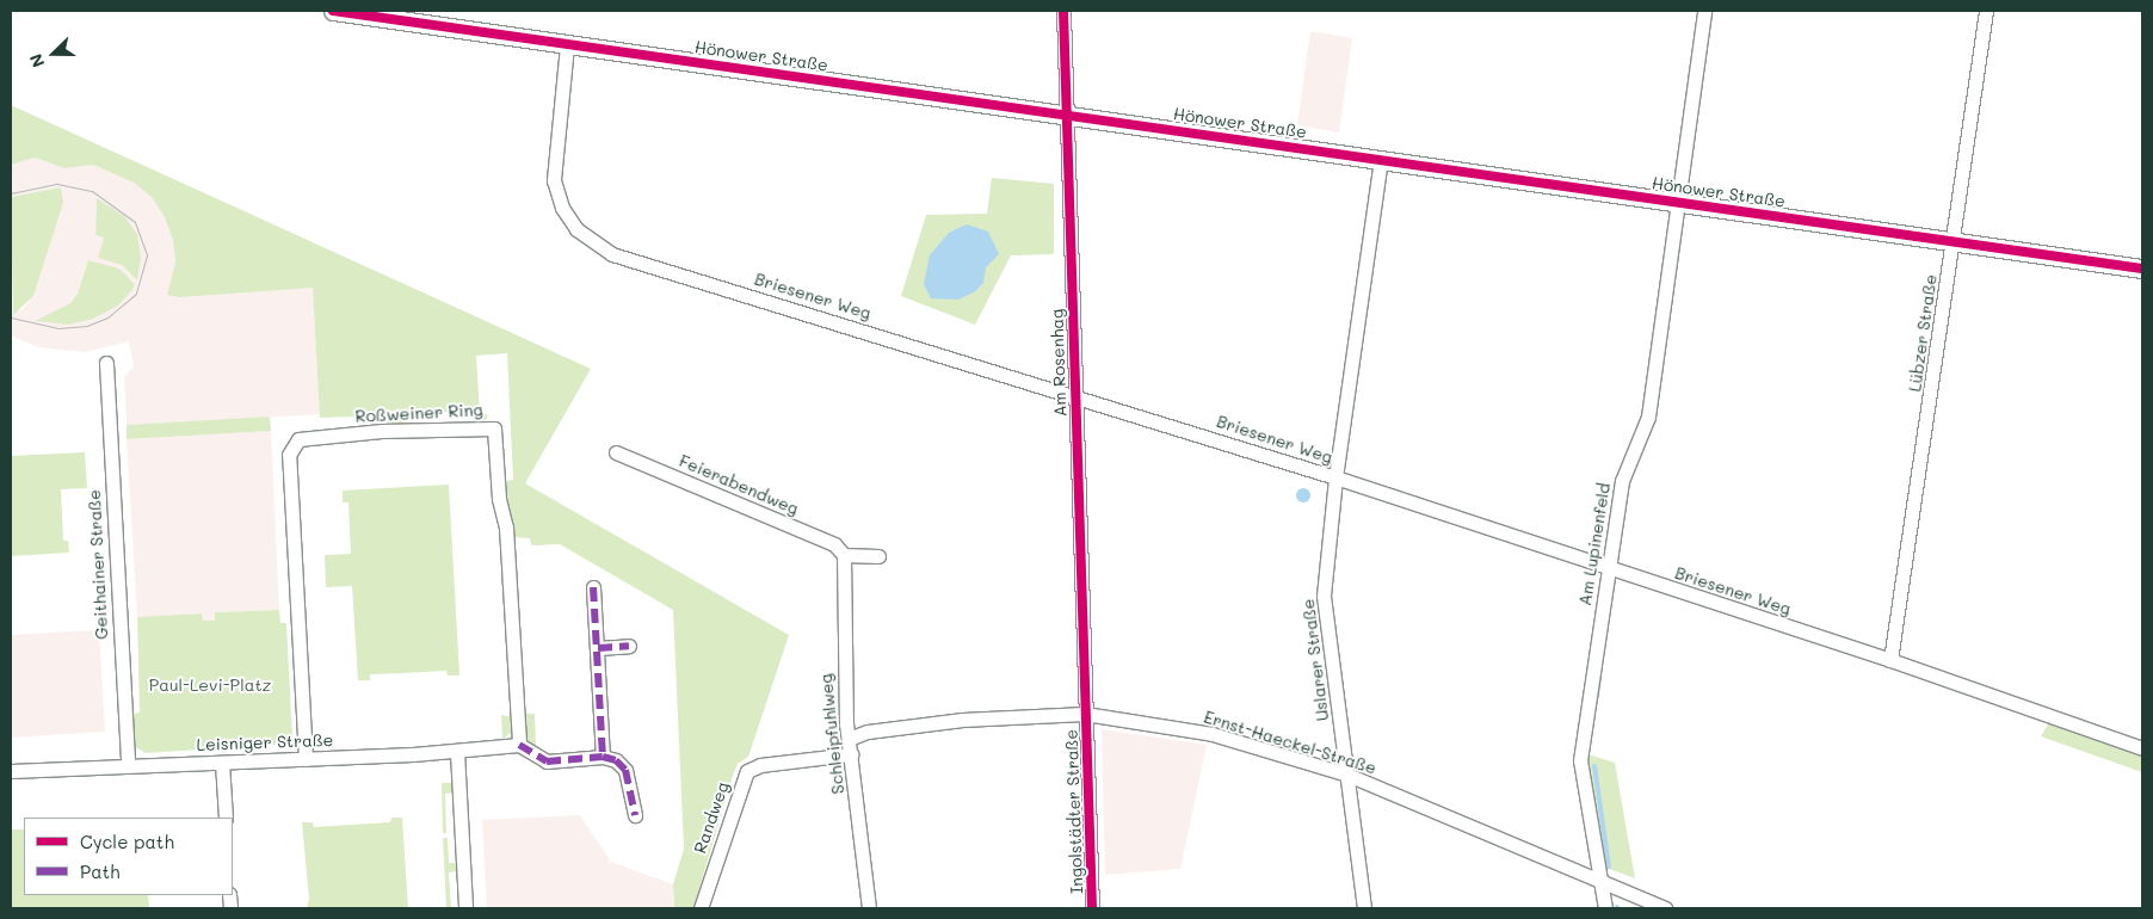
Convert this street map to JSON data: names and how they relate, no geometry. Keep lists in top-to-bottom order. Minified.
{"streets":{"main road":["Hönower Straße"],"street":["Briesener Weg","Lübzer Straße","Am Rosenhag","Roßweiner Ring","Feierabendweg","Am Lupinenfeld","Geithainer Straße","Uslarer Straße","Schleipfuhlweg","Leisniger Straße","Ernst-Haeckel-Straße","Ingolstädter Straße","Randweg"]},"crossings":[["Hönower Straße","Briesener Weg"],["Hönower Straße","Lübzer Straße"],["Hönower Straße","Am Rosenhag"],["Hönower Straße","Am Lupinenfeld"],["Hönower Straße","Uslarer Straße"],["Briesener Weg","Lübzer Straße"],["Briesener Weg","Am Rosenhag"],["Briesener Weg","Am Lupinenfeld"],["Briesener Weg","Uslarer Straße"],["Am Rosenhag","Ernst-Haeckel-Straße"],["Am Rosenhag","Ingolstädter Straße"],["Roßweiner Ring","Leisniger Straße"],["Feierabendweg","Schleipfuhlweg"],["Am Lupinenfeld","Ernst-Haeckel-Straße"],["Geithainer Straße","Leisniger Straße"],["Uslarer Straße","Ernst-Haeckel-Straße"],["Schleipfuhlweg","Ernst-Haeckel-Straße"],["Schleipfuhlweg","Randweg"],["Ernst-Haeckel-Straße","Ingolstädter Straße"]],"parks":["Paul-Levi-Platz"],"legend":["Cycle path","Path"],"north":"left"}
